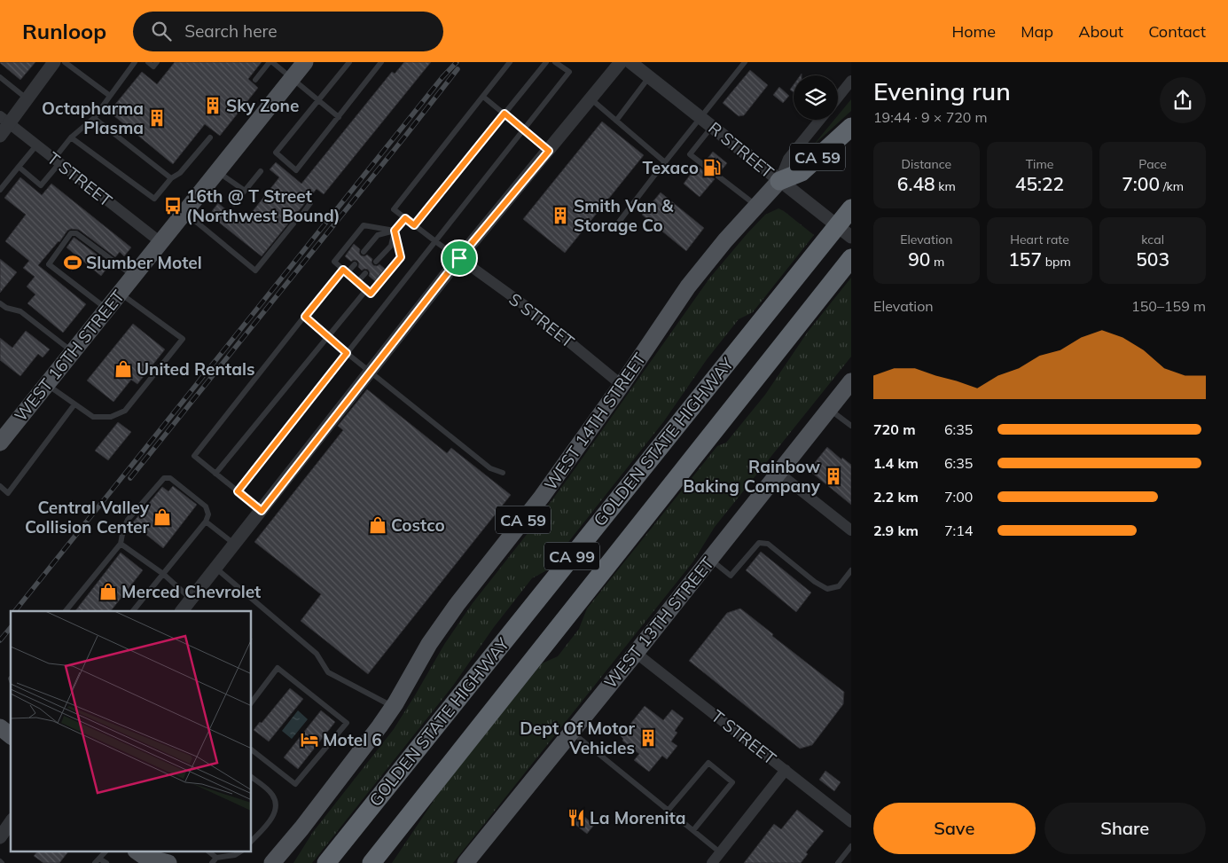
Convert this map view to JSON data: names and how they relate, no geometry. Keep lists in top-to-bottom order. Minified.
{"streets":{"highway":["CA 59","GOLDEN STATE HIGHWAY","CA 99"],"main road":["WEST 16TH STREET","WEST 14TH STREET","WEST 13TH STREET"],"street":["R STREET","T STREET","S STREET"]},"crossings":[["R STREET","CA 59"],["R STREET","WEST 14TH STREET"],["CA 59","WEST 14TH STREET"],["T STREET","WEST 16TH STREET"],["T STREET","WEST 13TH STREET"],["S STREET","WEST 14TH STREET"]],"places":{"building":["Sky Zone","Octapharma Plasma","Smith Van & Storage Co","Rainbow Baking Company","Dept Of Motor Vehicles"],"fuel station":["Texaco"],"bus stop":["16th @ T Street (Northwest Bound)"],"sports":["Slumber Motel"],"shop":["United Rentals","Central Valley Collision Center","Costco","Merced Chevrolet"],"hotel":["Motel 6"],"restaurant":["La Morenita"]},"page":{"header":"Runloop","search":"Search here","nav":["Home","Map","About","Contact"],"heading":["Evening run","19:44 · 9 × 720 m"],"stats":[["Distance","6.48 km"],["Time","45:22"],["Pace","7:00 /km"],["Elevation","90 m"],["Heart rate","157 bpm"],["kcal","503"]],"chart":["Elevation","150–159 m"],"list":[{"name":"720 m","note":"6:35"},{"name":"1.4 km","note":"6:35"},{"name":"2.2 km","note":"7:00"},{"name":"2.9 km","note":"7:14"}],"buttons":["Save","Share"]}}
